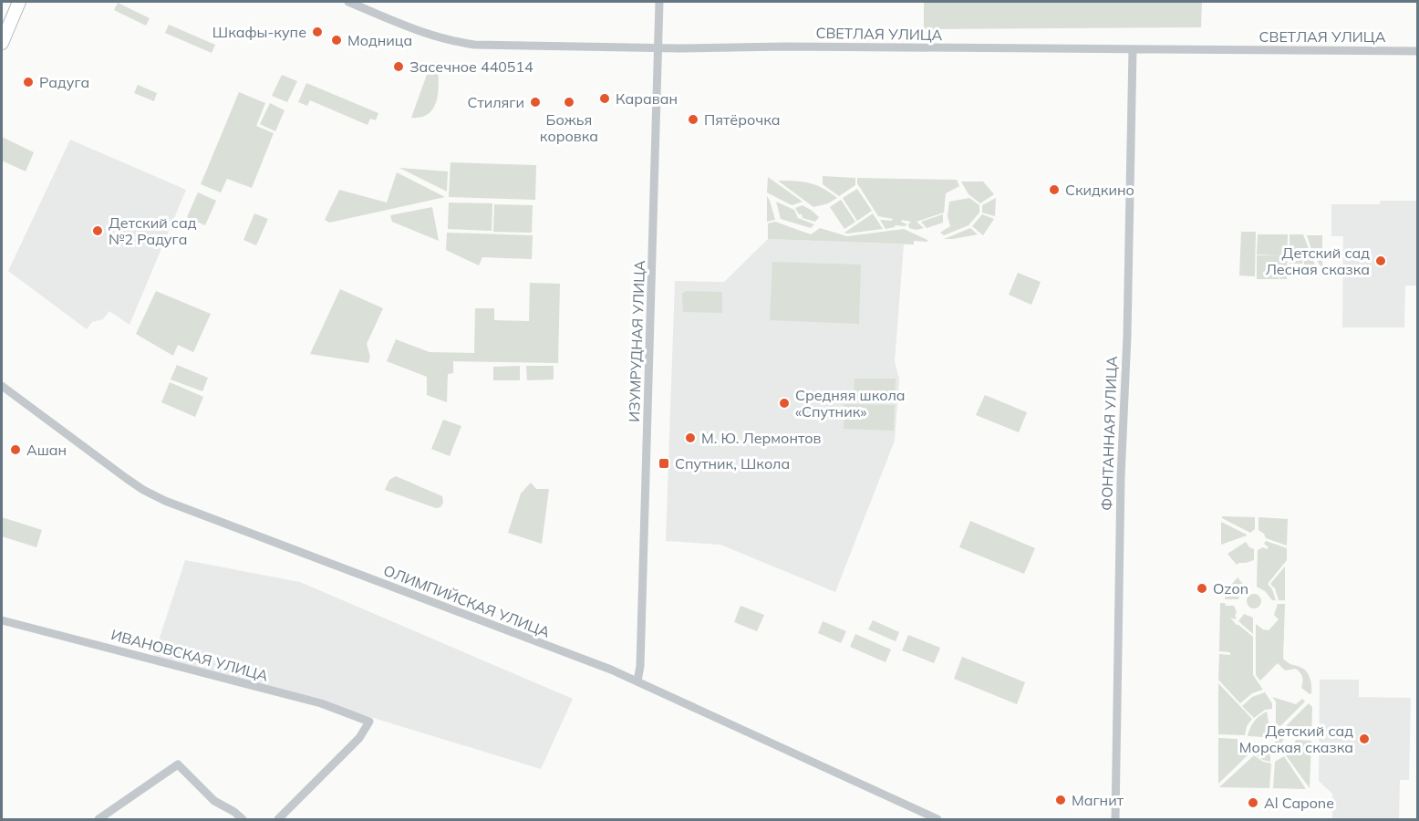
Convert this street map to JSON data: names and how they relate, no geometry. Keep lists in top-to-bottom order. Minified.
{"streets":{"street":["СВЕТЛАЯ УЛИЦА","ИЗУМРУДНАЯ УЛИЦА","ФОНТАННАЯ УЛИЦА","ОЛИМПИЙСКАЯ УЛИЦА","ИВАНОВСКАЯ УЛИЦА"]},"crossings":[["СВЕТЛАЯ УЛИЦА","ИЗУМРУДНАЯ УЛИЦА"],["СВЕТЛАЯ УЛИЦА","ФОНТАННАЯ УЛИЦА"],["ИЗУМРУДНАЯ УЛИЦА","ОЛИМПИЙСКАЯ УЛИЦА"]],"places":{"other":["Шкафы-купе","Модница","Засечное 440514","Радуга","Караван","Стиляги","Божья коровка","Пятёрочка","Скидкино","Детский сад №2 Радуга","Детский сад Лесная сказка","Средняя школа «Спутник»","М. Ю. Лермонтов","Ашан","Ozon","Детский сад Морская сказка","Магнит","Al Capone"],"transit":["Спутник, Школа"]}}
